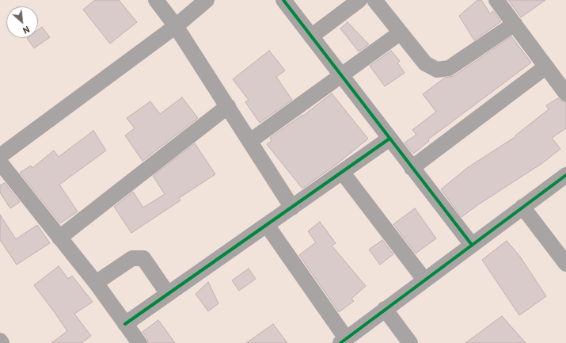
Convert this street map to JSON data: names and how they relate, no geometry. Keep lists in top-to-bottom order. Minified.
{"north":"bottom right"}
